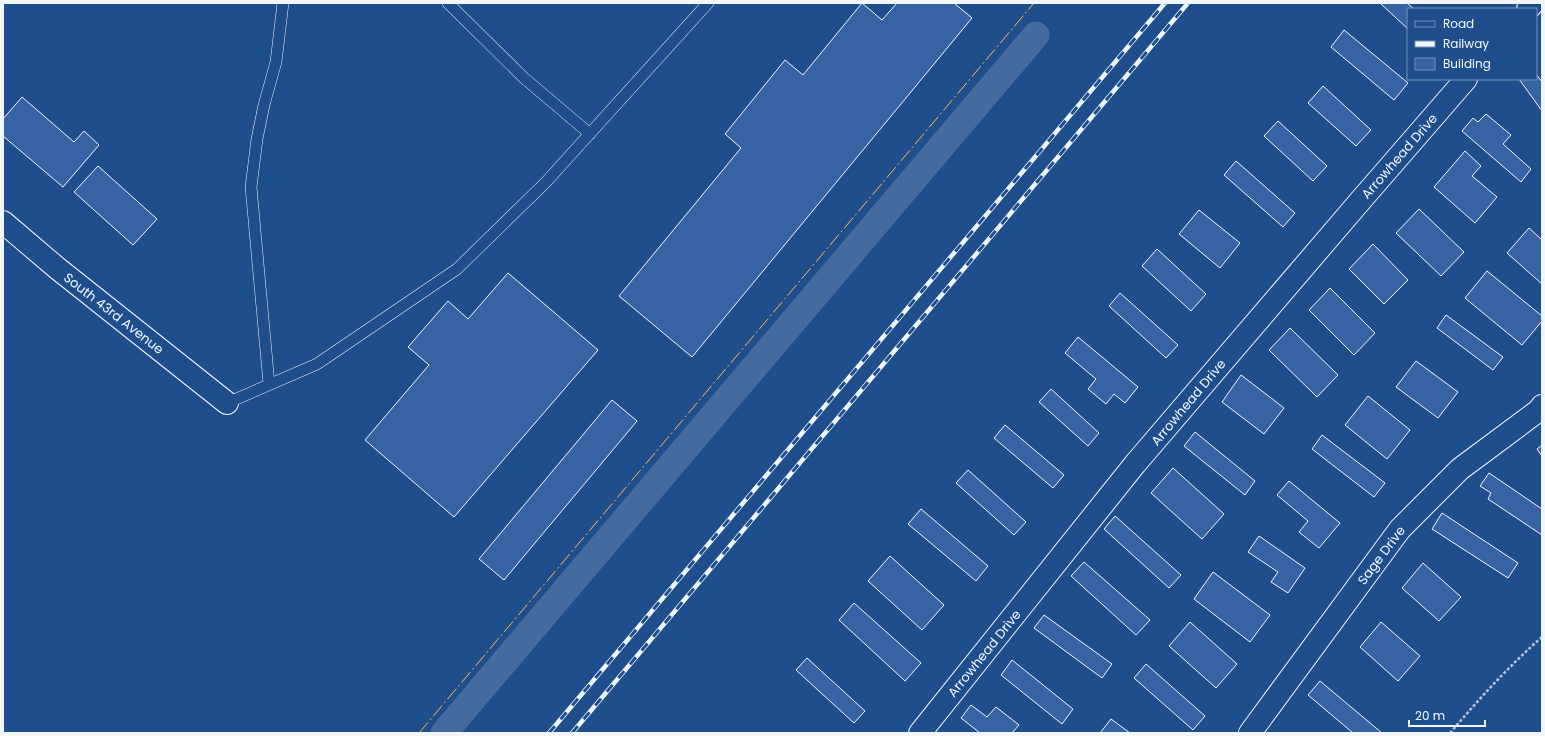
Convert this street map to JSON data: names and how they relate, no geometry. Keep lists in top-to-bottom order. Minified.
{"streets":{"street":["Arrowhead Drive","South 43rd Avenue","Sage Drive"]},"legend":["Road","Railway","Building"],"scale_bar":"20 m"}
